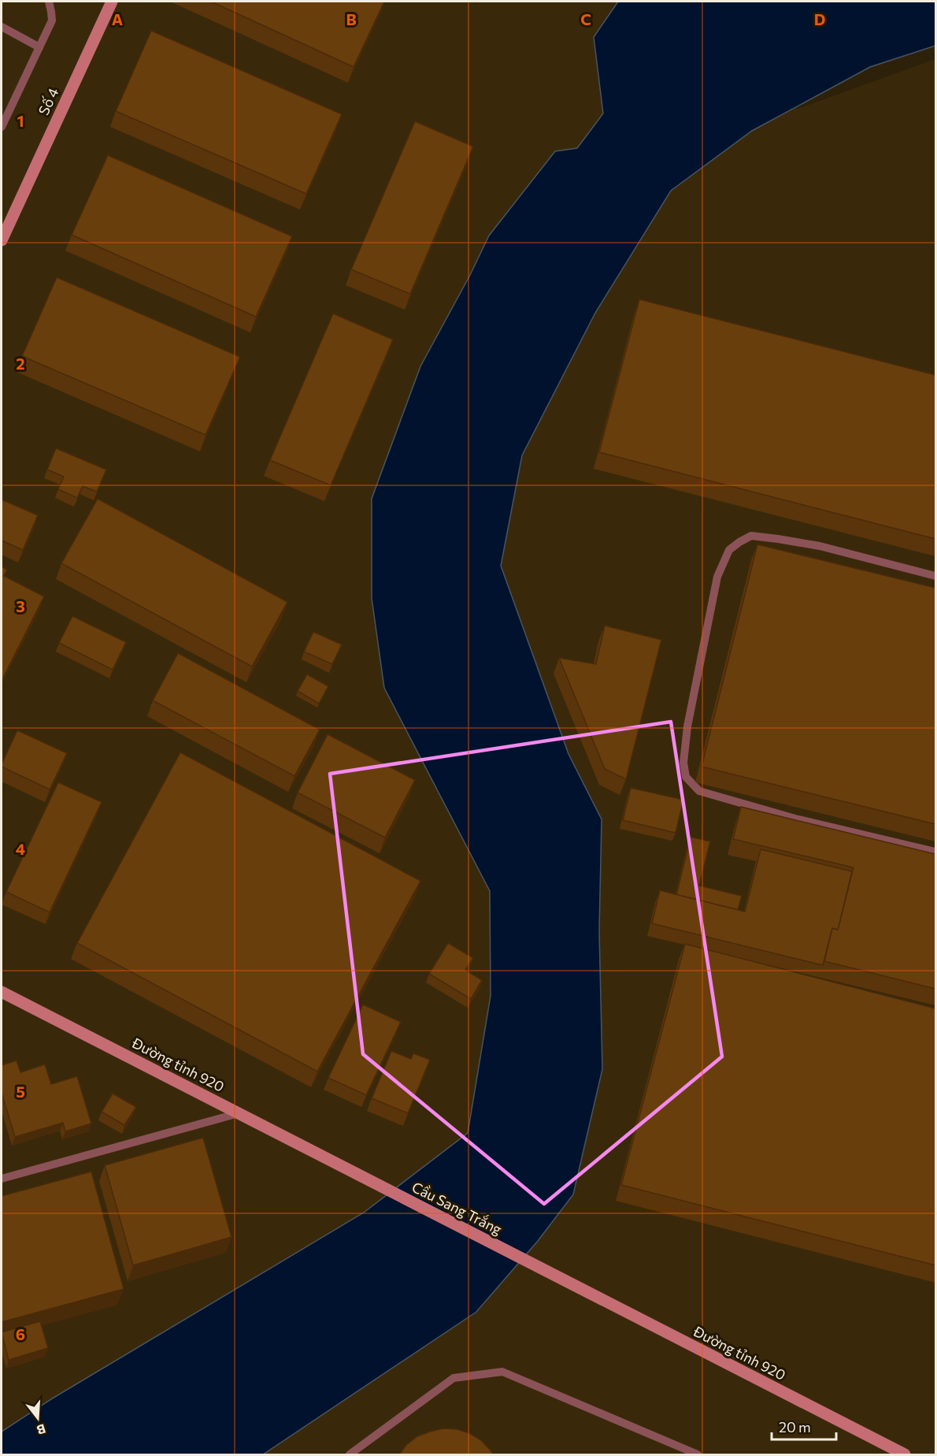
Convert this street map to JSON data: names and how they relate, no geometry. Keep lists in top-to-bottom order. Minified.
{"streets":{"main road":["Số 4","Đường tỉnh 920","Cầu Sang Trắng"]},"crossings":[["Đường tỉnh 920","Cầu Sang Trắng"]],"scale_bar":"20 m","north":"bottom","grid":{"columns":["A","B","C","D"],"rows":["1","2","3","4","5","6"]}}
